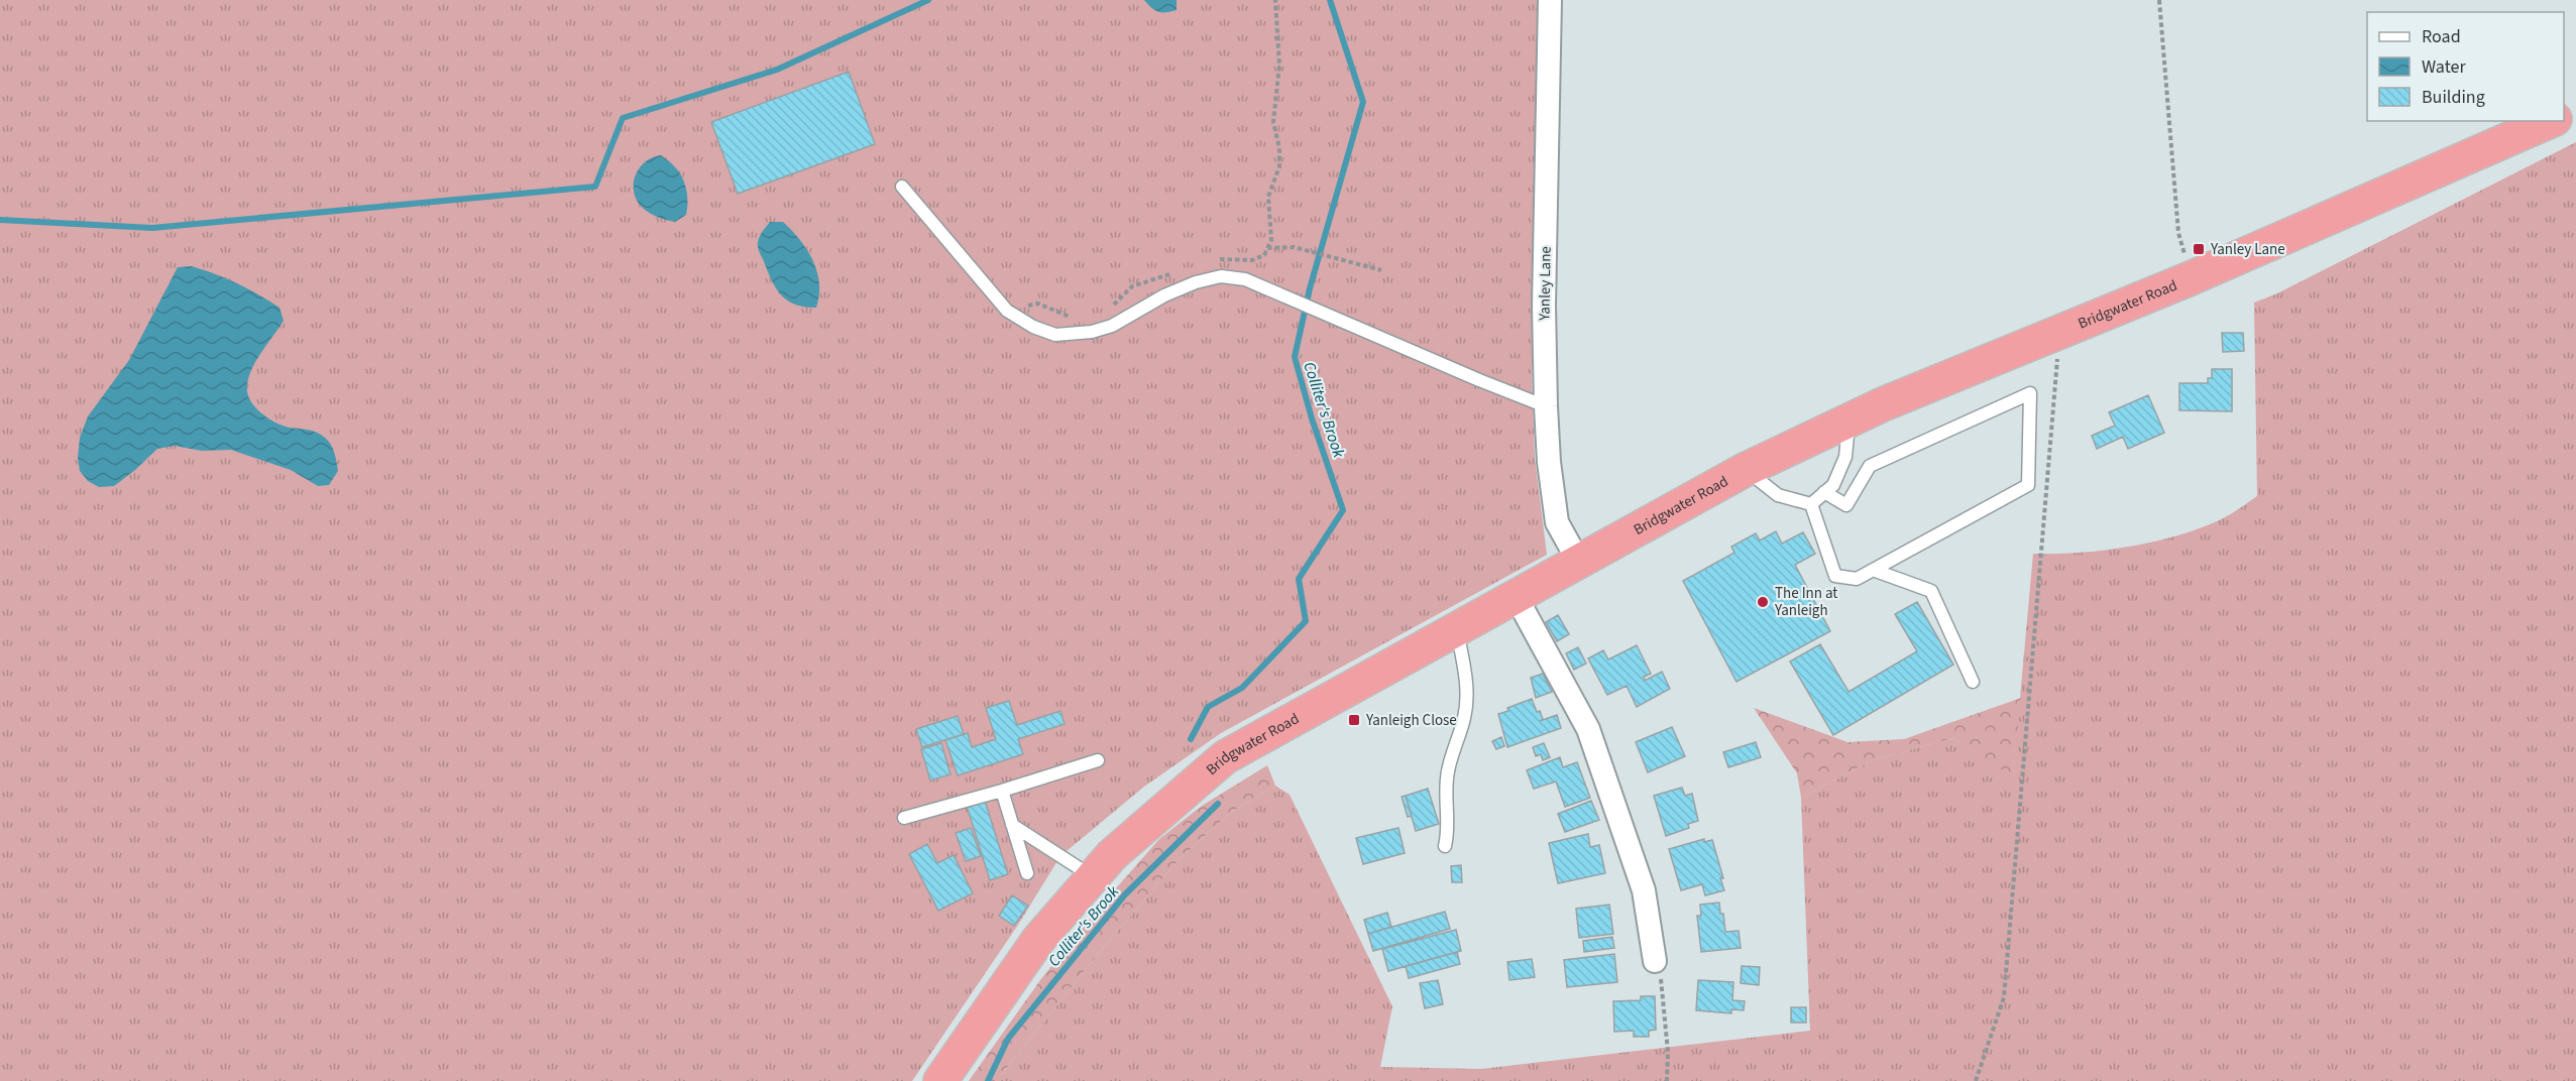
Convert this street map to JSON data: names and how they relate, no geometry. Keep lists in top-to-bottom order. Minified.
{"streets":{"highway":["Bridgwater Road"],"street":["Yanley Lane"]},"crossings":[["Yanley Lane","Bridgwater Road"]],"water":["Colliter's Brook"],"places":{"transit":["Yanley Lane","Yanleigh Close"],"other":["The Inn at Yanleigh"]},"legend":["Road","Water","Building"]}
